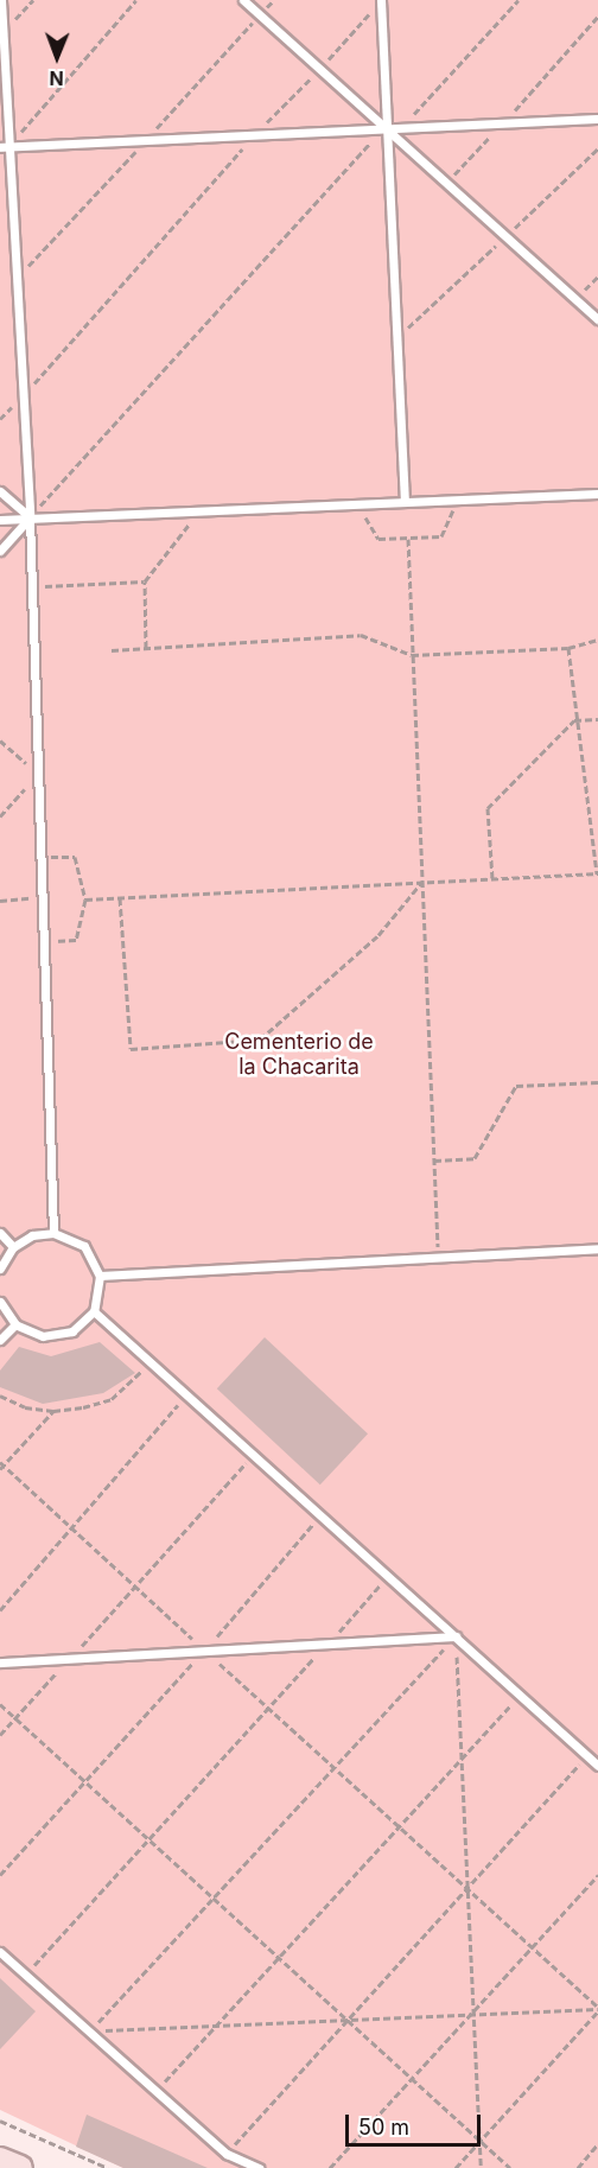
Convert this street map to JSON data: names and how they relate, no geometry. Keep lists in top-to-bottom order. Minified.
{"parks":["Cementerio de la Chacarita"],"scale_bar":"50 m","north":"bottom"}
